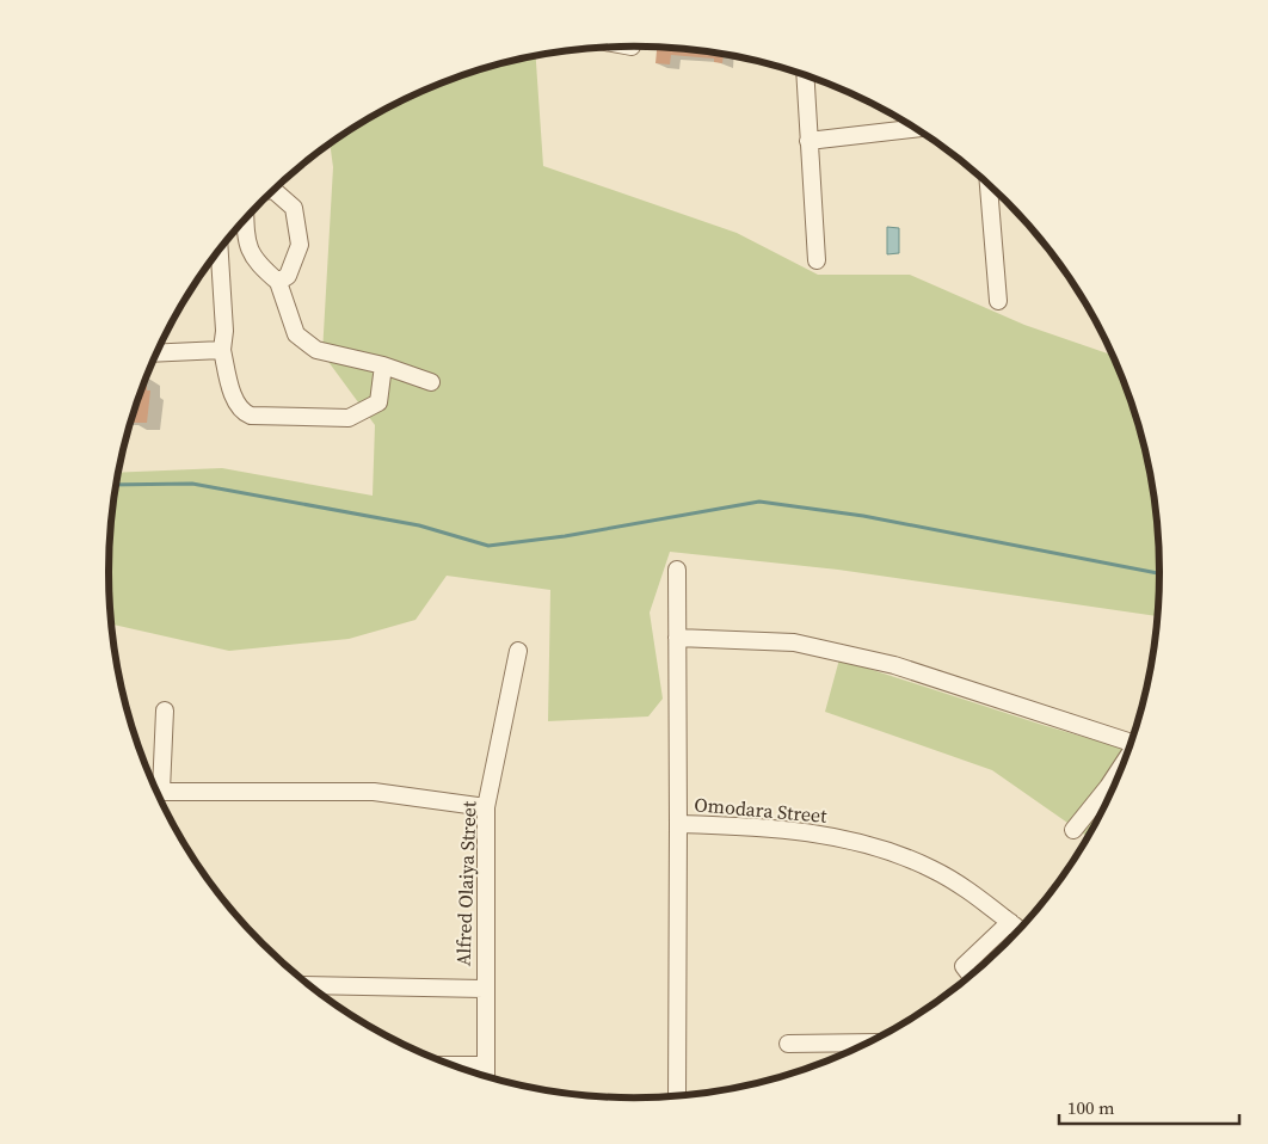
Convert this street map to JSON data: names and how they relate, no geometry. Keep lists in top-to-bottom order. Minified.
{"streets":{"street":["Omodara Street","Alfred Olaiya Street"]},"scale_bar":"100 m"}
